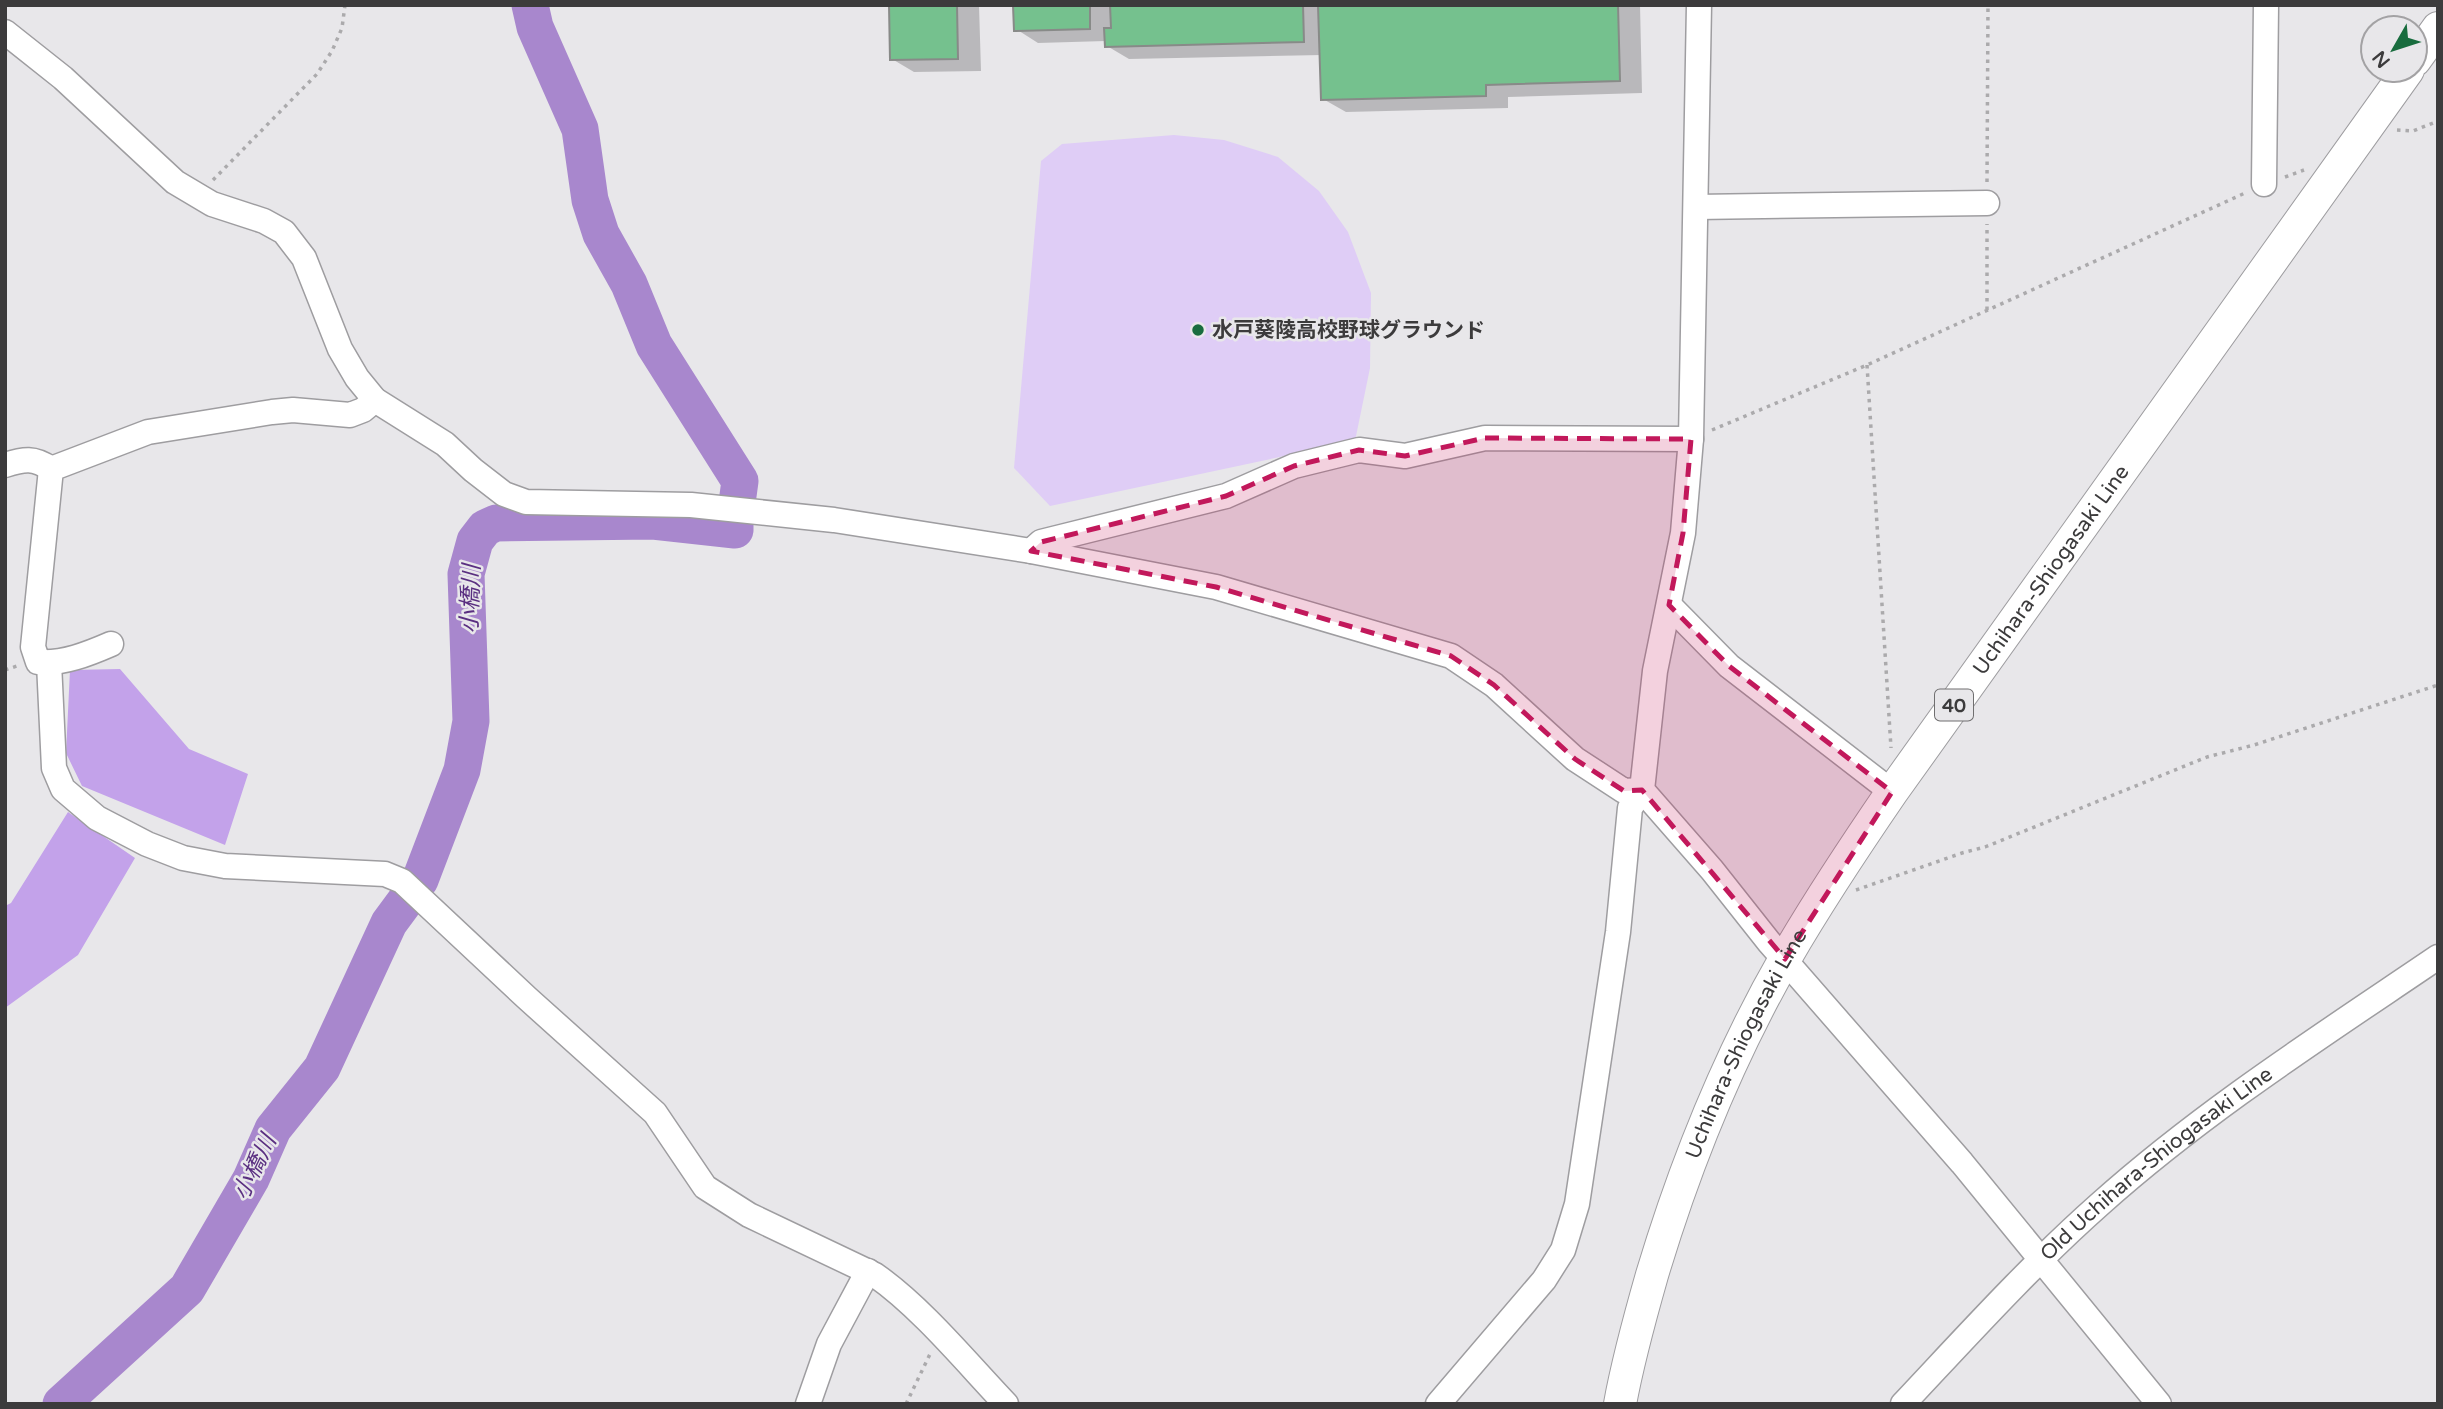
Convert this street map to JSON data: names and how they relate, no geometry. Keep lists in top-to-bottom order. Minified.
{"streets":{"main road":["Uchihara-Shiogasaki Line","40"],"street":["Old Uchihara-Shiogasaki Line"]},"water":["小橋川"],"places":["水戸葵陵高校野球グラウンド"],"north":"bottom left"}
